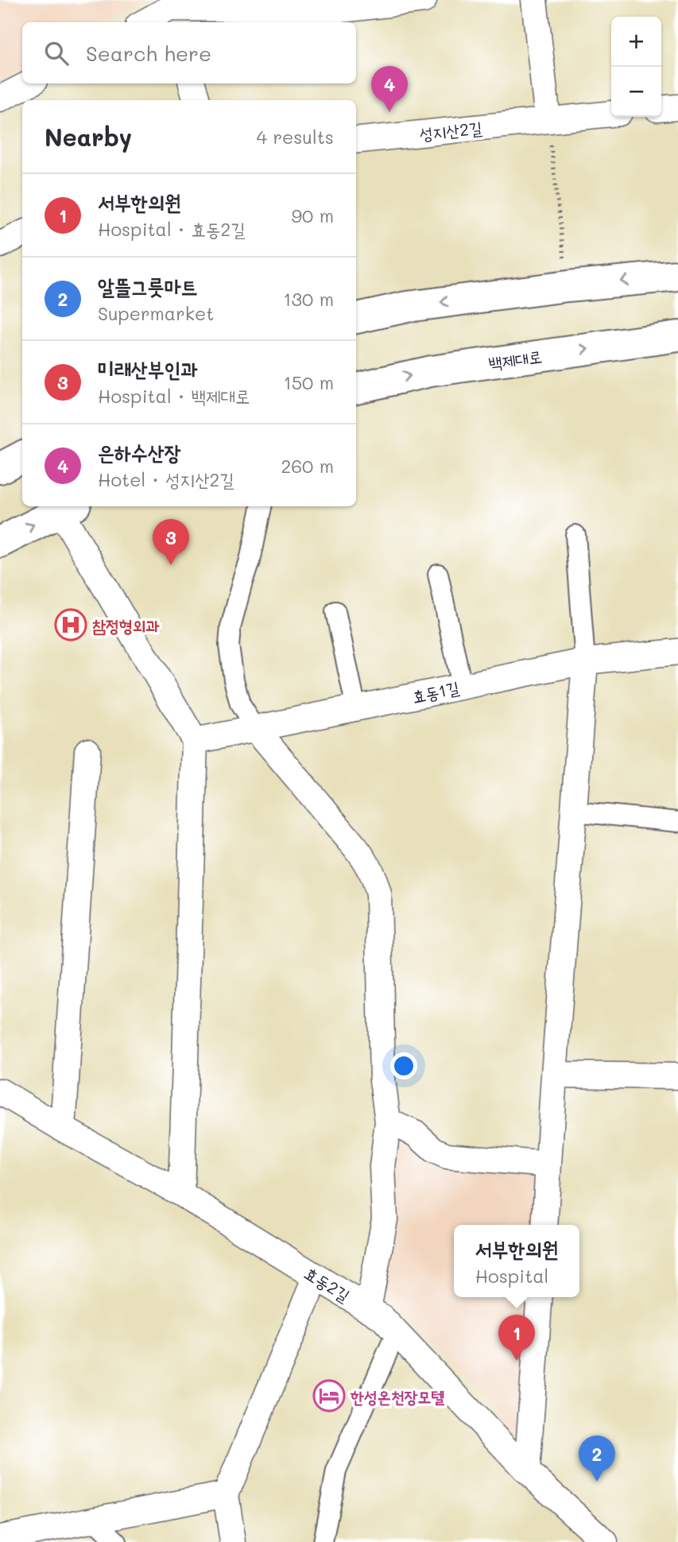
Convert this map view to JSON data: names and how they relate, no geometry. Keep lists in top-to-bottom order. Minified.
{"streets":{"street":["성지산2길","백제대로","효동1길","효동2길"]},"places":{"hospital":["참정형외과"],"hotel":["한성온천장모텔"]},"page":{"map_buttons":["+","−"],"search":"Search here","pins":["4","3","1","2"],"heading":["Nearby","4 results"],"list":[{"mark":"1","name":"서부한의원","note":"Hospital · 효동2길","value":"90 m"},{"mark":"2","name":"알뜰그릇마트","note":"Supermarket","value":"130 m"},{"mark":"3","name":"미래산부인과","note":"Hospital · 백제대로","value":"150 m"},{"mark":"4","name":"은하수산장","note":"Hotel · 성지산2길","value":"260 m"}],"popup":["서부한의원","Hospital"]}}
